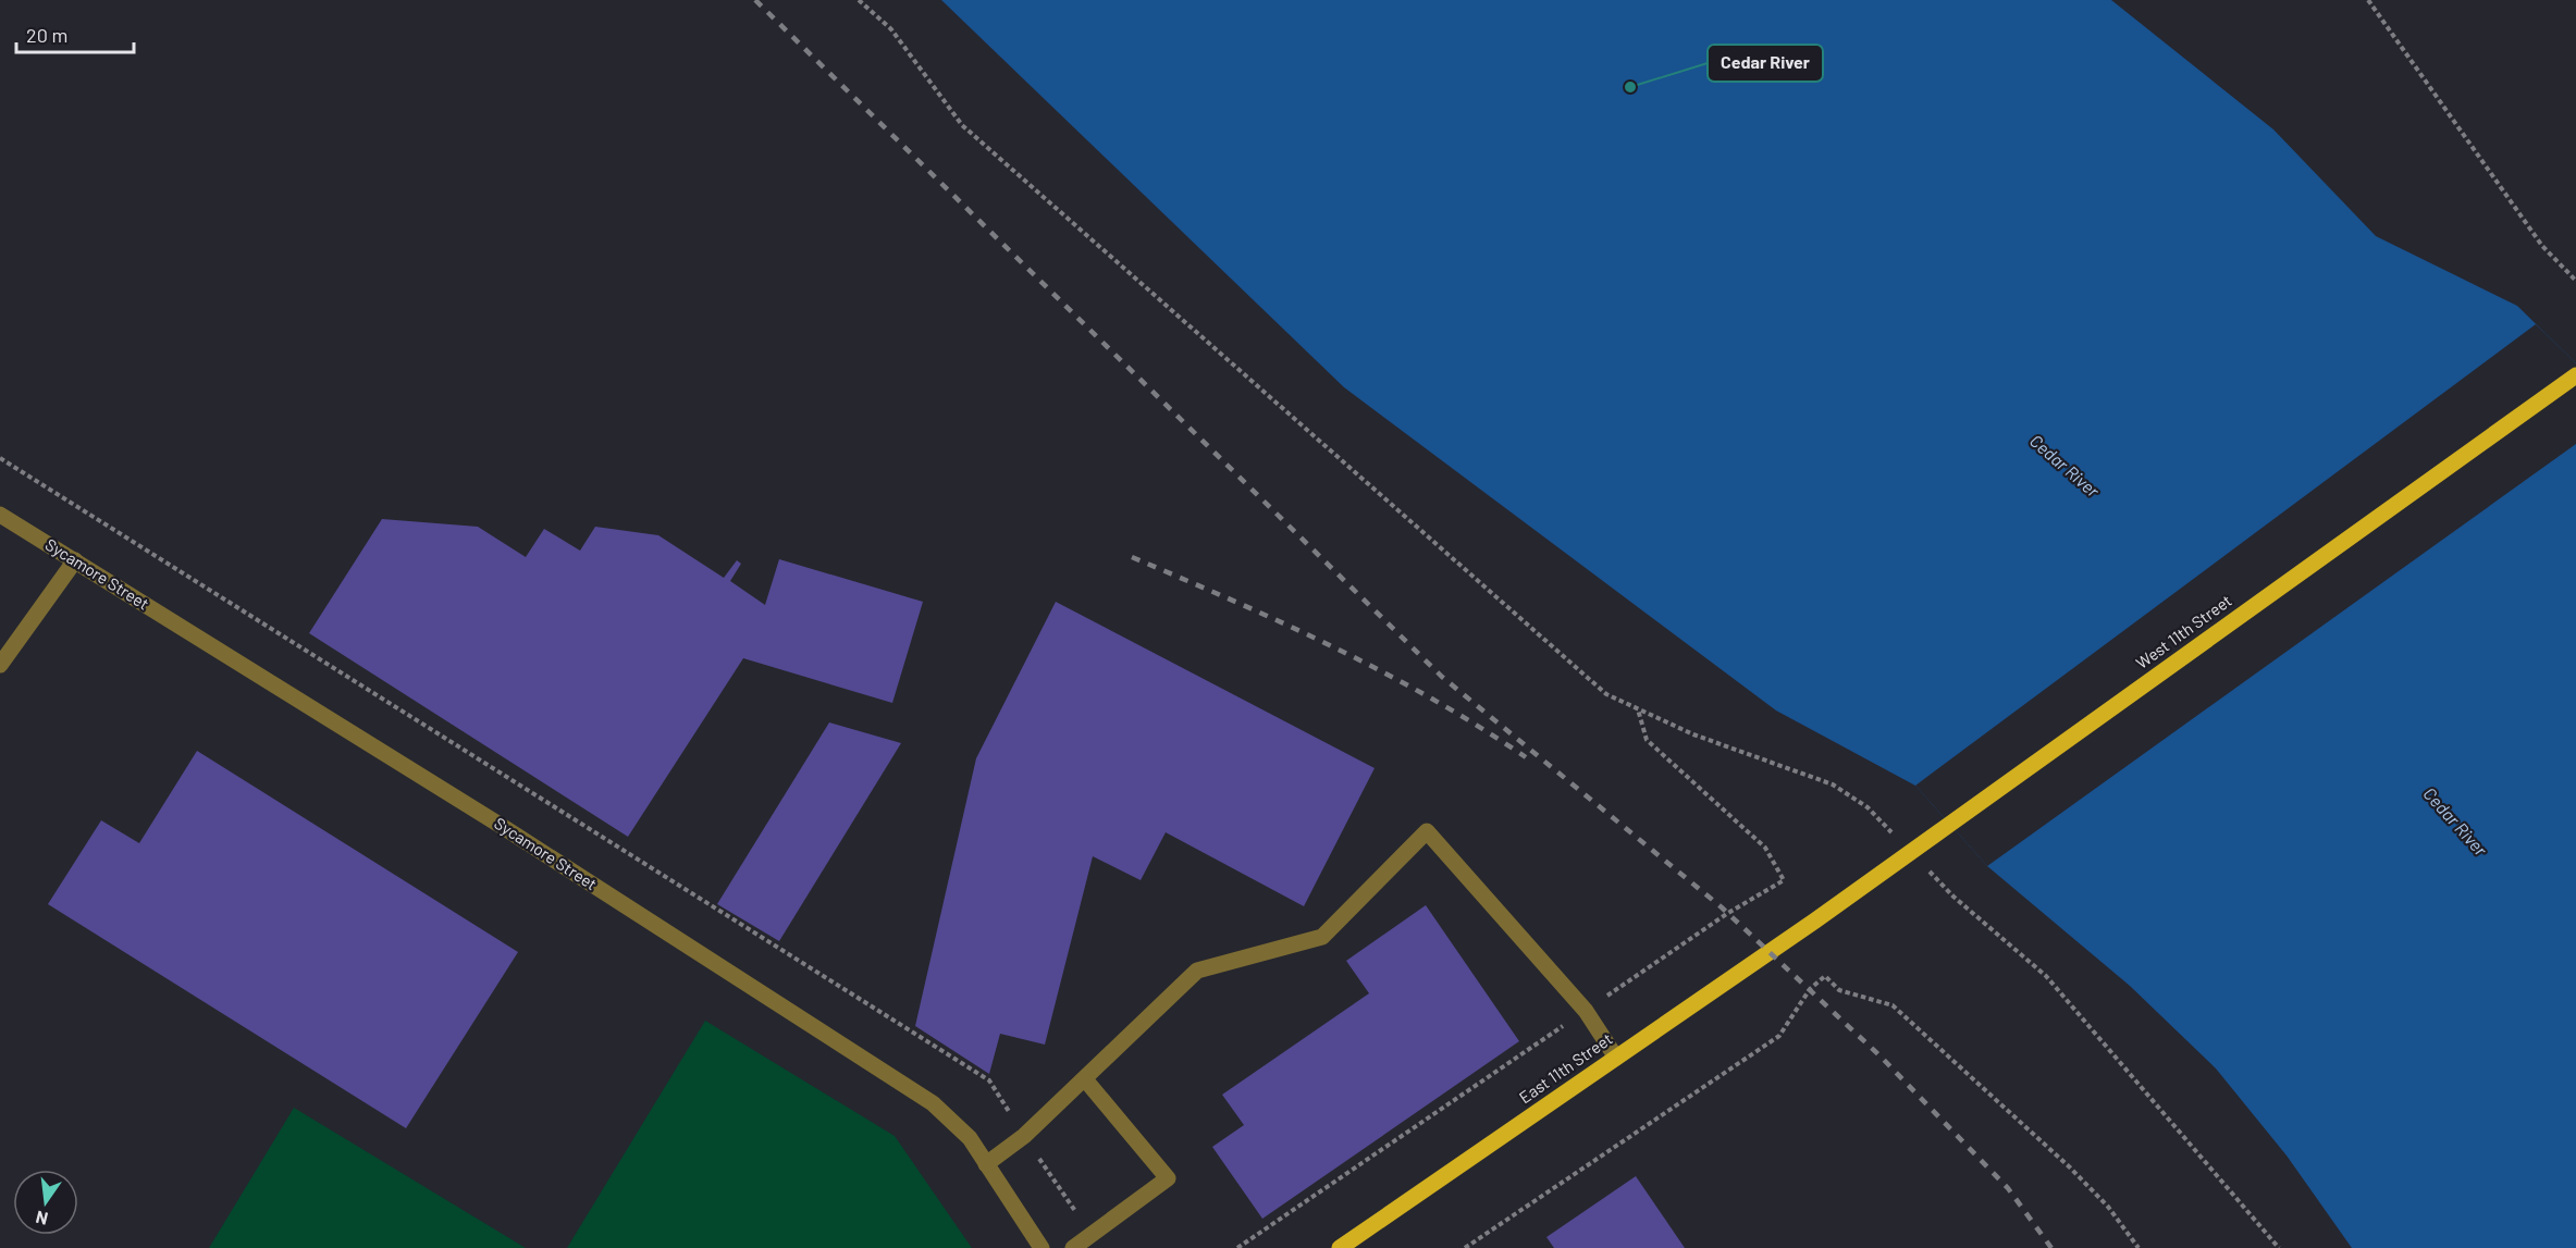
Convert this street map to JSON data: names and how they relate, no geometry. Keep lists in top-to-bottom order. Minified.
{"streets":{"main road":["West 11th Street","East 11th Street"],"street":["Sycamore Street"]},"crossings":[["West 11th Street","East 11th Street"]],"water":["Cedar River"],"places":["Cedar River"],"scale_bar":"20 m","north":"bottom"}
